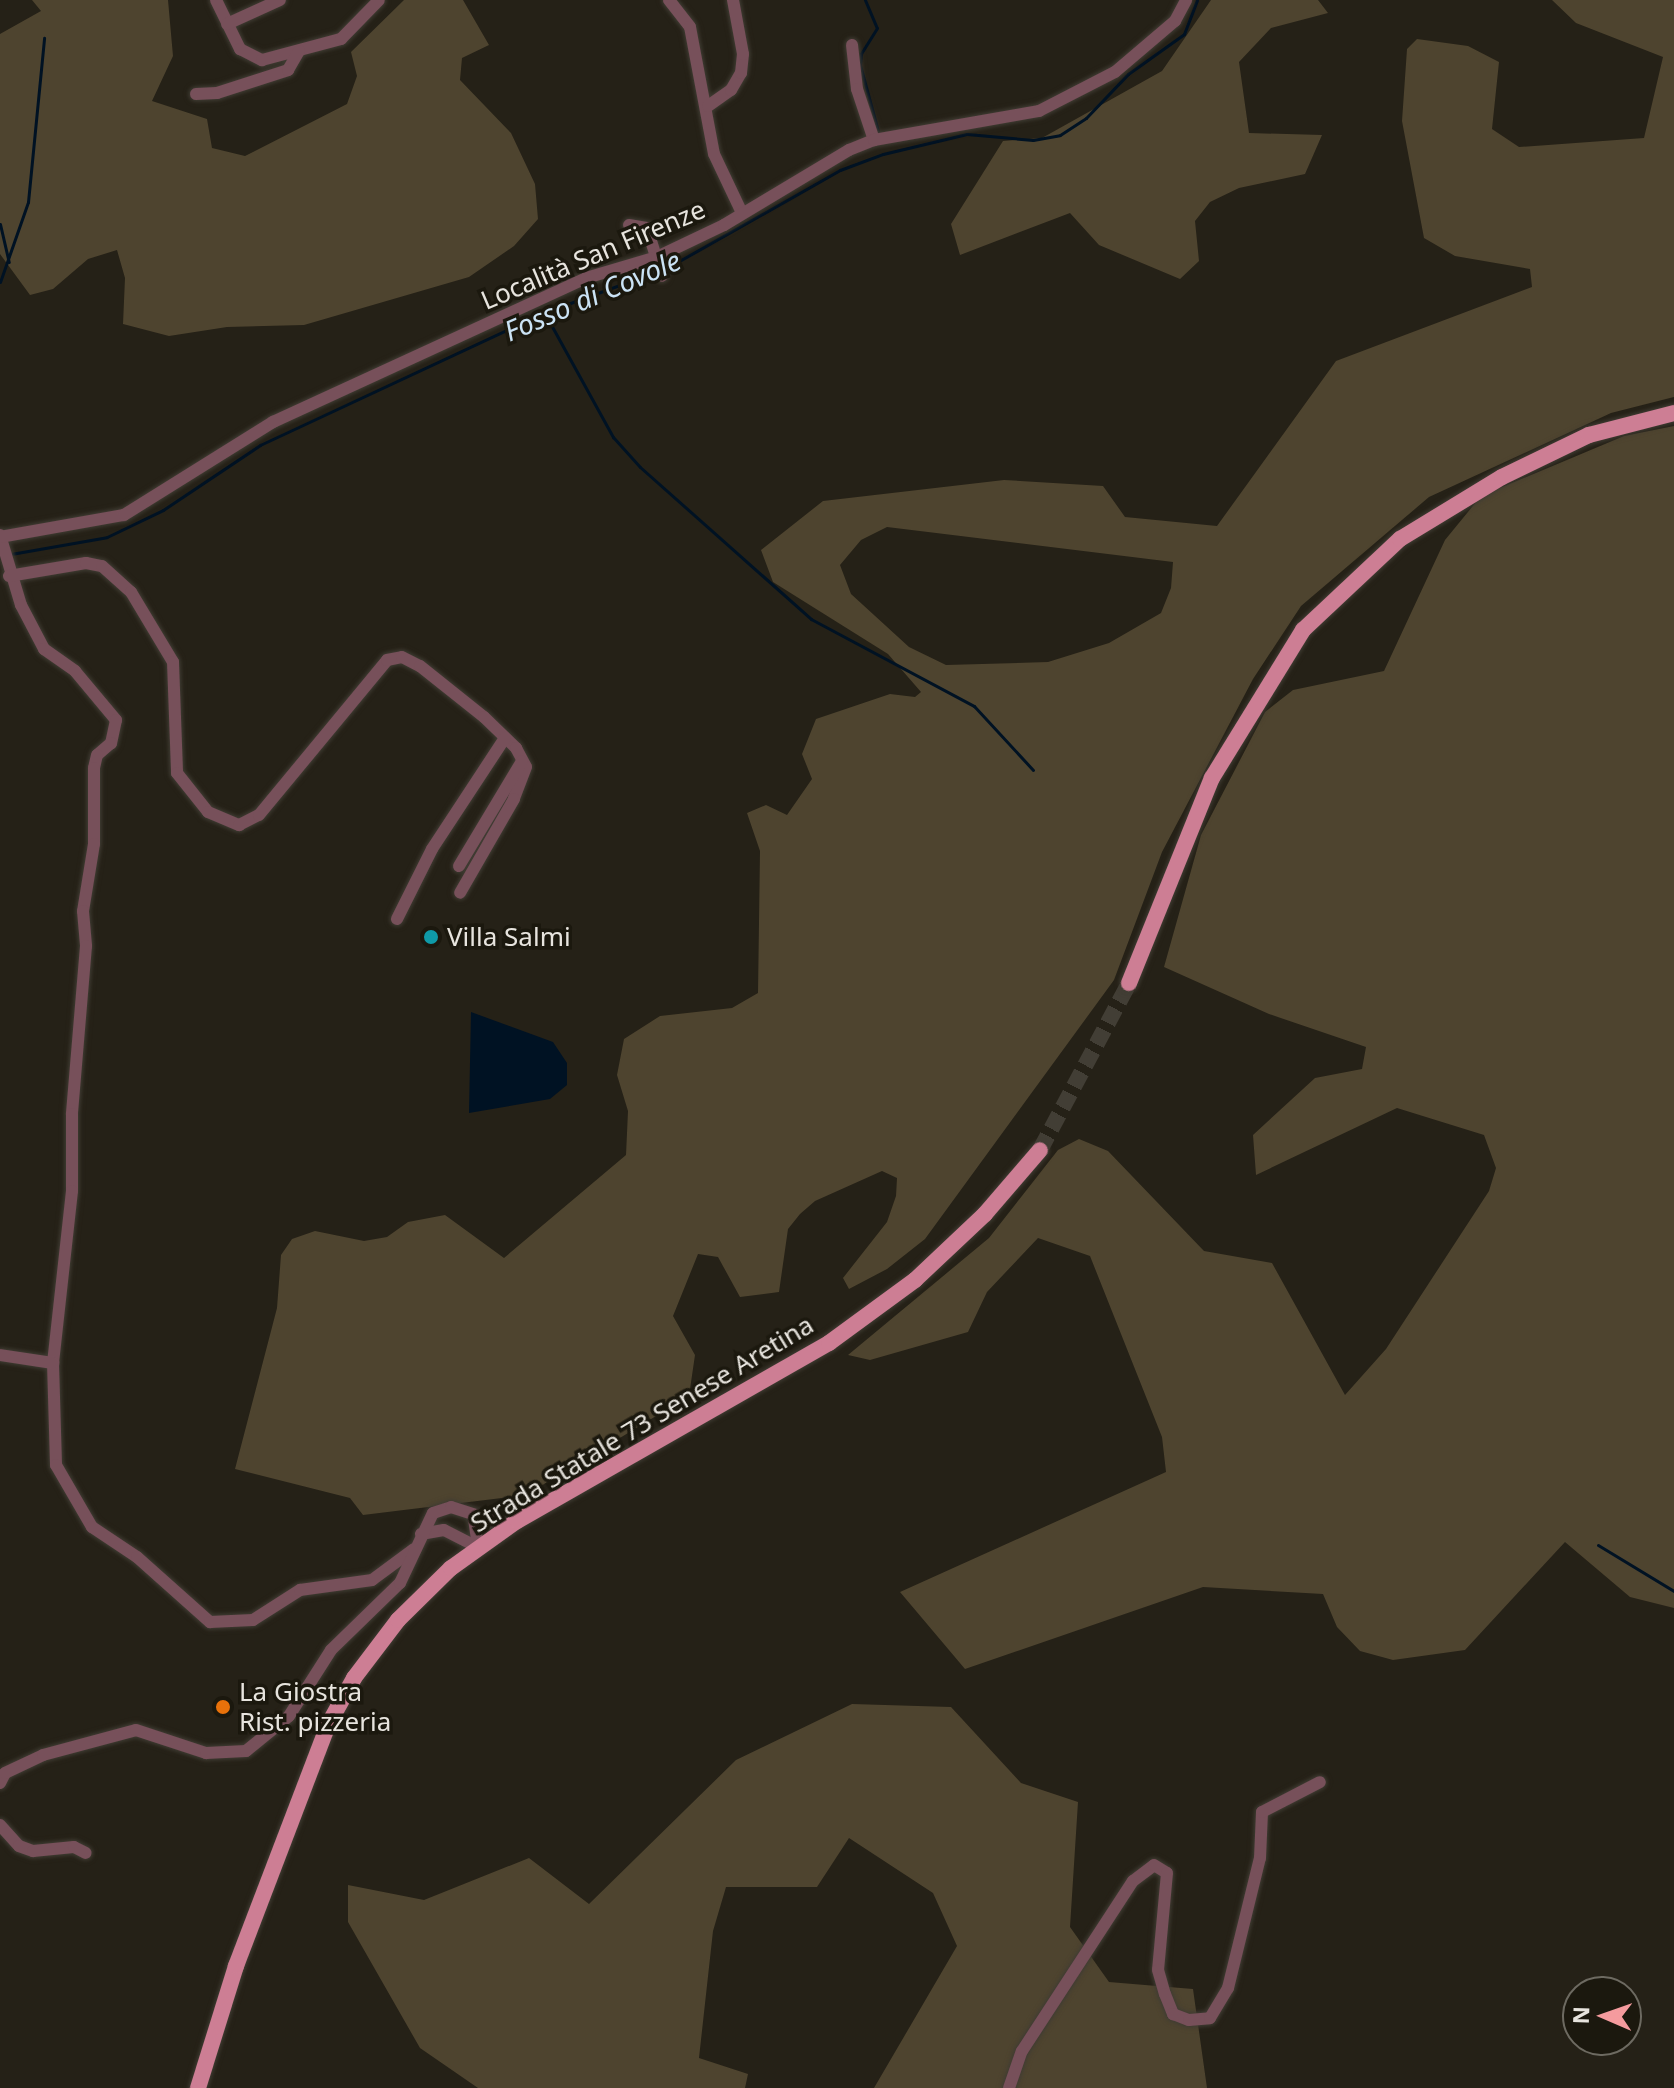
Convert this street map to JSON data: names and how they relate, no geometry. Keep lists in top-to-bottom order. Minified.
{"streets":{"main road":["Strada Statale 73 Senese Aretina"],"street":["Località San Firenze"]},"water":["Fosso di Covole"],"places":["Villa Salmi","La Giostra Rist. pizzeria"],"north":"left"}
